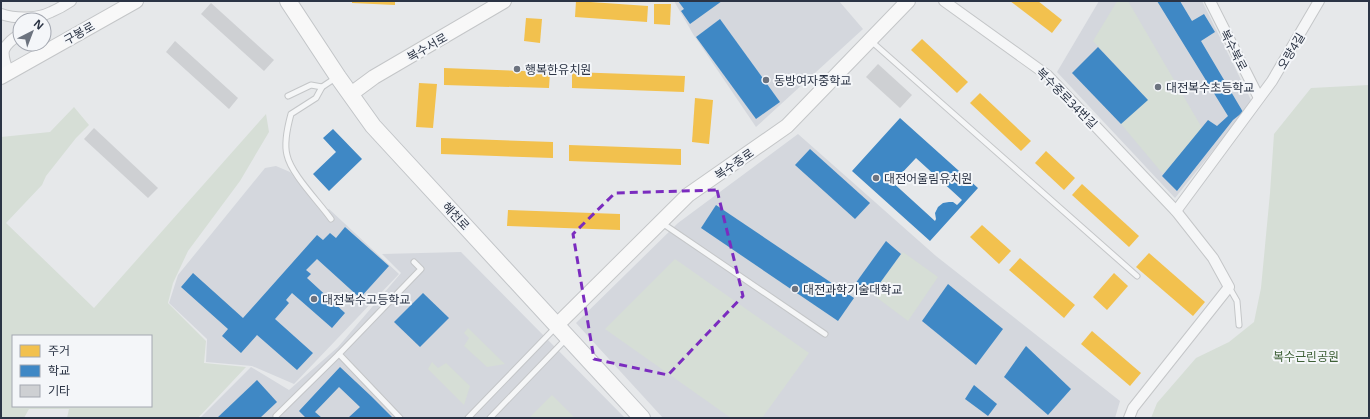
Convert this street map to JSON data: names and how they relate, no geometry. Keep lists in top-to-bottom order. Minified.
{"streets":{"main road":["구봉로","복수서로","복수중로","혜천로"],"street":["복수북로","오량4길","복수중로34번길"]},"crossings":[["복수서로","혜천로"],["복수북로","오량4길"],["복수중로","혜천로"]],"parks":["복수근린공원"],"places":["행복한유치원","동방여자중학교","대전복수초등학교","대전어울림유치원","대전과학기술대학교","대전복수고등학교"],"legend":["주거","학교","기타"],"north":"top right"}
